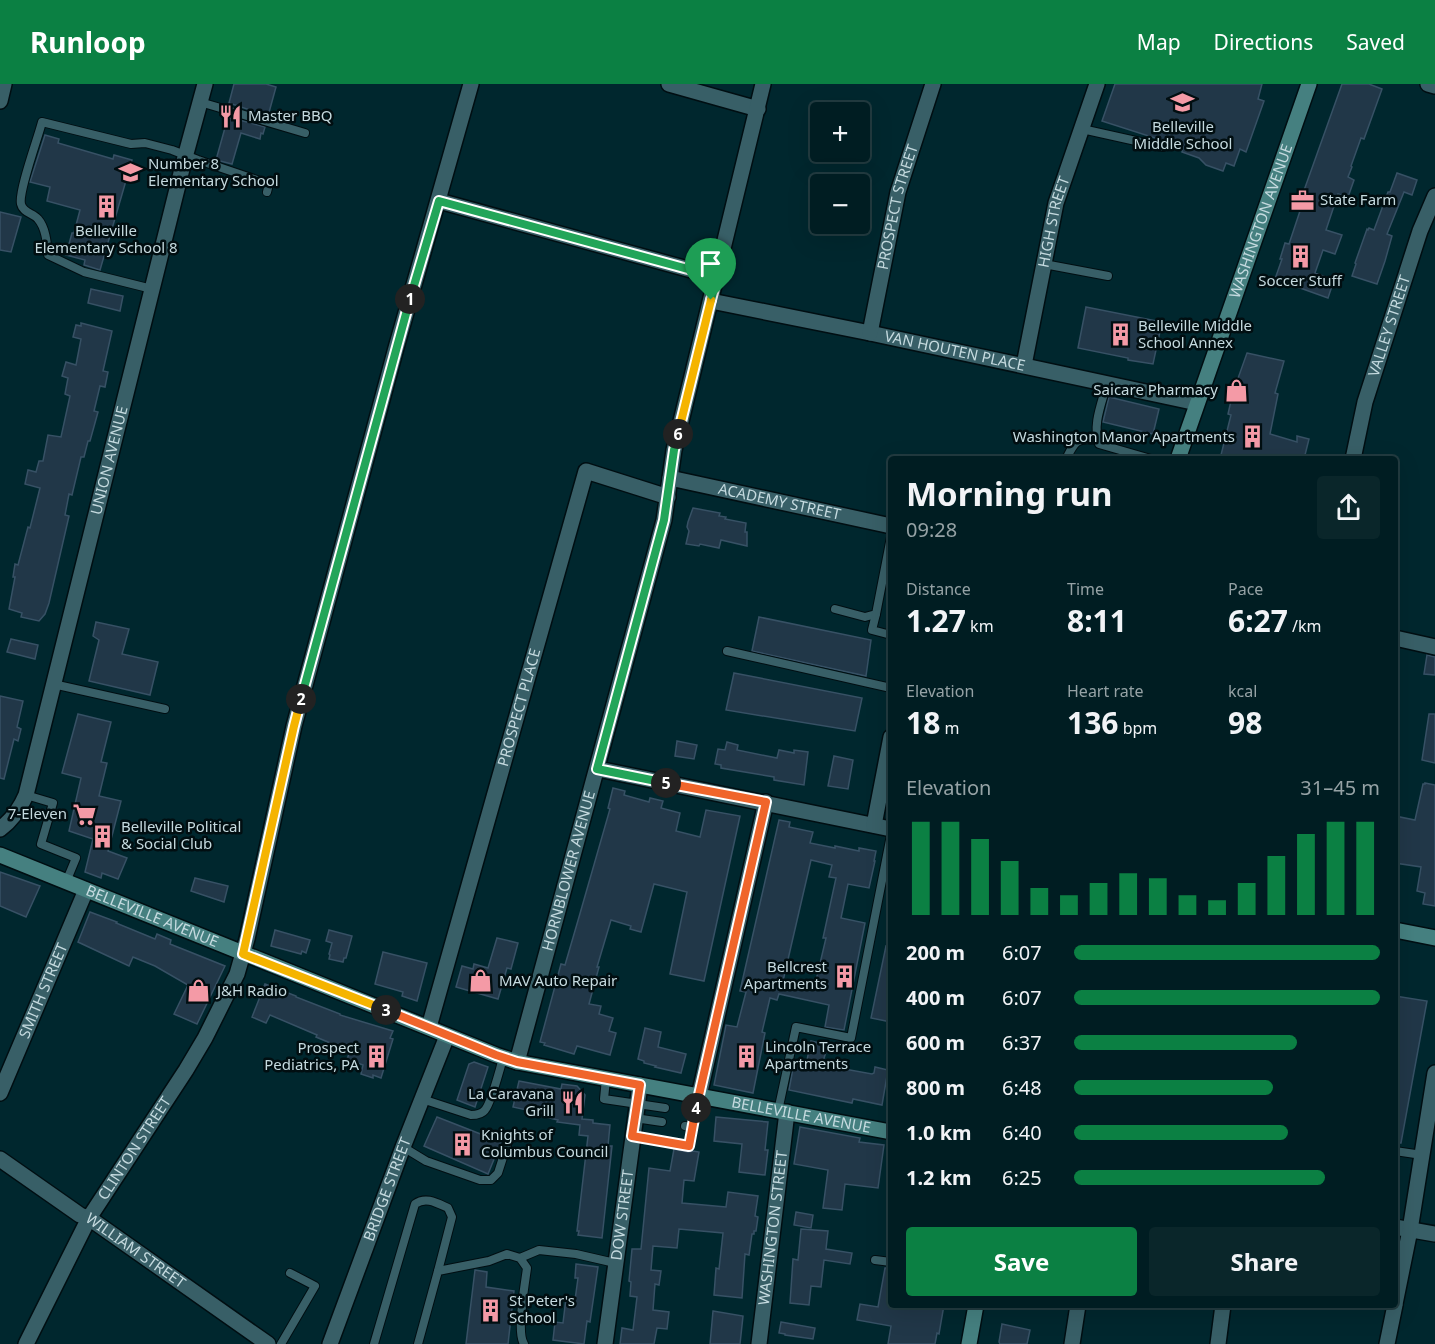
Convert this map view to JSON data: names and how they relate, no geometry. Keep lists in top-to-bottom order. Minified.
{"streets":{"main road":["WASHINGTON AVENUE","BELLEVILLE AVENUE"],"street":["PROSPECT STREET","HIGH STREET","VALLEY STREET","VAN HOUTEN PLACE","UNION AVENUE","ACADEMY STREET","PROSPECT PLACE","HORNBLOWER AVENUE","SMITH STREET","CLINTON STREET","BRIDGE STREET","DOW STREET","WASHINGTON STREET","WILLIAM STREET"]},"crossings":[["PROSPECT STREET","VAN HOUTEN PLACE"],["WASHINGTON AVENUE","VAN HOUTEN PLACE"],["HIGH STREET","VAN HOUTEN PLACE"],["VAN HOUTEN PLACE","HORNBLOWER AVENUE"],["ACADEMY STREET","HORNBLOWER AVENUE"],["PROSPECT PLACE","HORNBLOWER AVENUE"],["PROSPECT PLACE","BELLEVILLE AVENUE"],["HORNBLOWER AVENUE","BELLEVILLE AVENUE"],["BELLEVILLE AVENUE","SMITH STREET"],["BELLEVILLE AVENUE","CLINTON STREET"],["BELLEVILLE AVENUE","BRIDGE STREET"],["BELLEVILLE AVENUE","DOW STREET"],["BELLEVILLE AVENUE","WASHINGTON STREET"],["CLINTON STREET","WILLIAM STREET"]],"places":{"school or university":["Belleville Middle School","Number 8 Elementary School"],"restaurant":["Master BBQ","La Caravana Grill"],"office":["State Farm"],"building":["Belleville Elementary School 8","Soccer Stuff","Belleville Middle School Annex","Washington Manor Apartments","Belleville Political & Social Club","Bellcrest Apartments","Lincoln Terrace Apartments","Prospect Pediatrics, PA","Knights of Columbus Council","St Peter's School"],"shop":["Saicare Pharmacy","MAV Auto Repair","J&H Radio"],"supermarket":["7-Eleven"]},"page":{"header":"Runloop","nav":["Map","Directions","Saved"],"map_buttons":["+","−"],"pins":["1","6","2","5","3","4"],"heading":["Morning run","09:28"],"stats":[["Distance","1.27 km"],["Time","8:11"],["Pace","6:27 /km"],["Elevation","18 m"],["Heart rate","136 bpm"],["kcal","98"]],"chart":["Elevation","31–45 m"],"list":[{"name":"200 m","note":"6:07"},{"name":"400 m","note":"6:07"},{"name":"600 m","note":"6:37"},{"name":"800 m","note":"6:48"},{"name":"1.0 km","note":"6:40"},{"name":"1.2 km","note":"6:25"}],"buttons":["Save","Share"]}}
